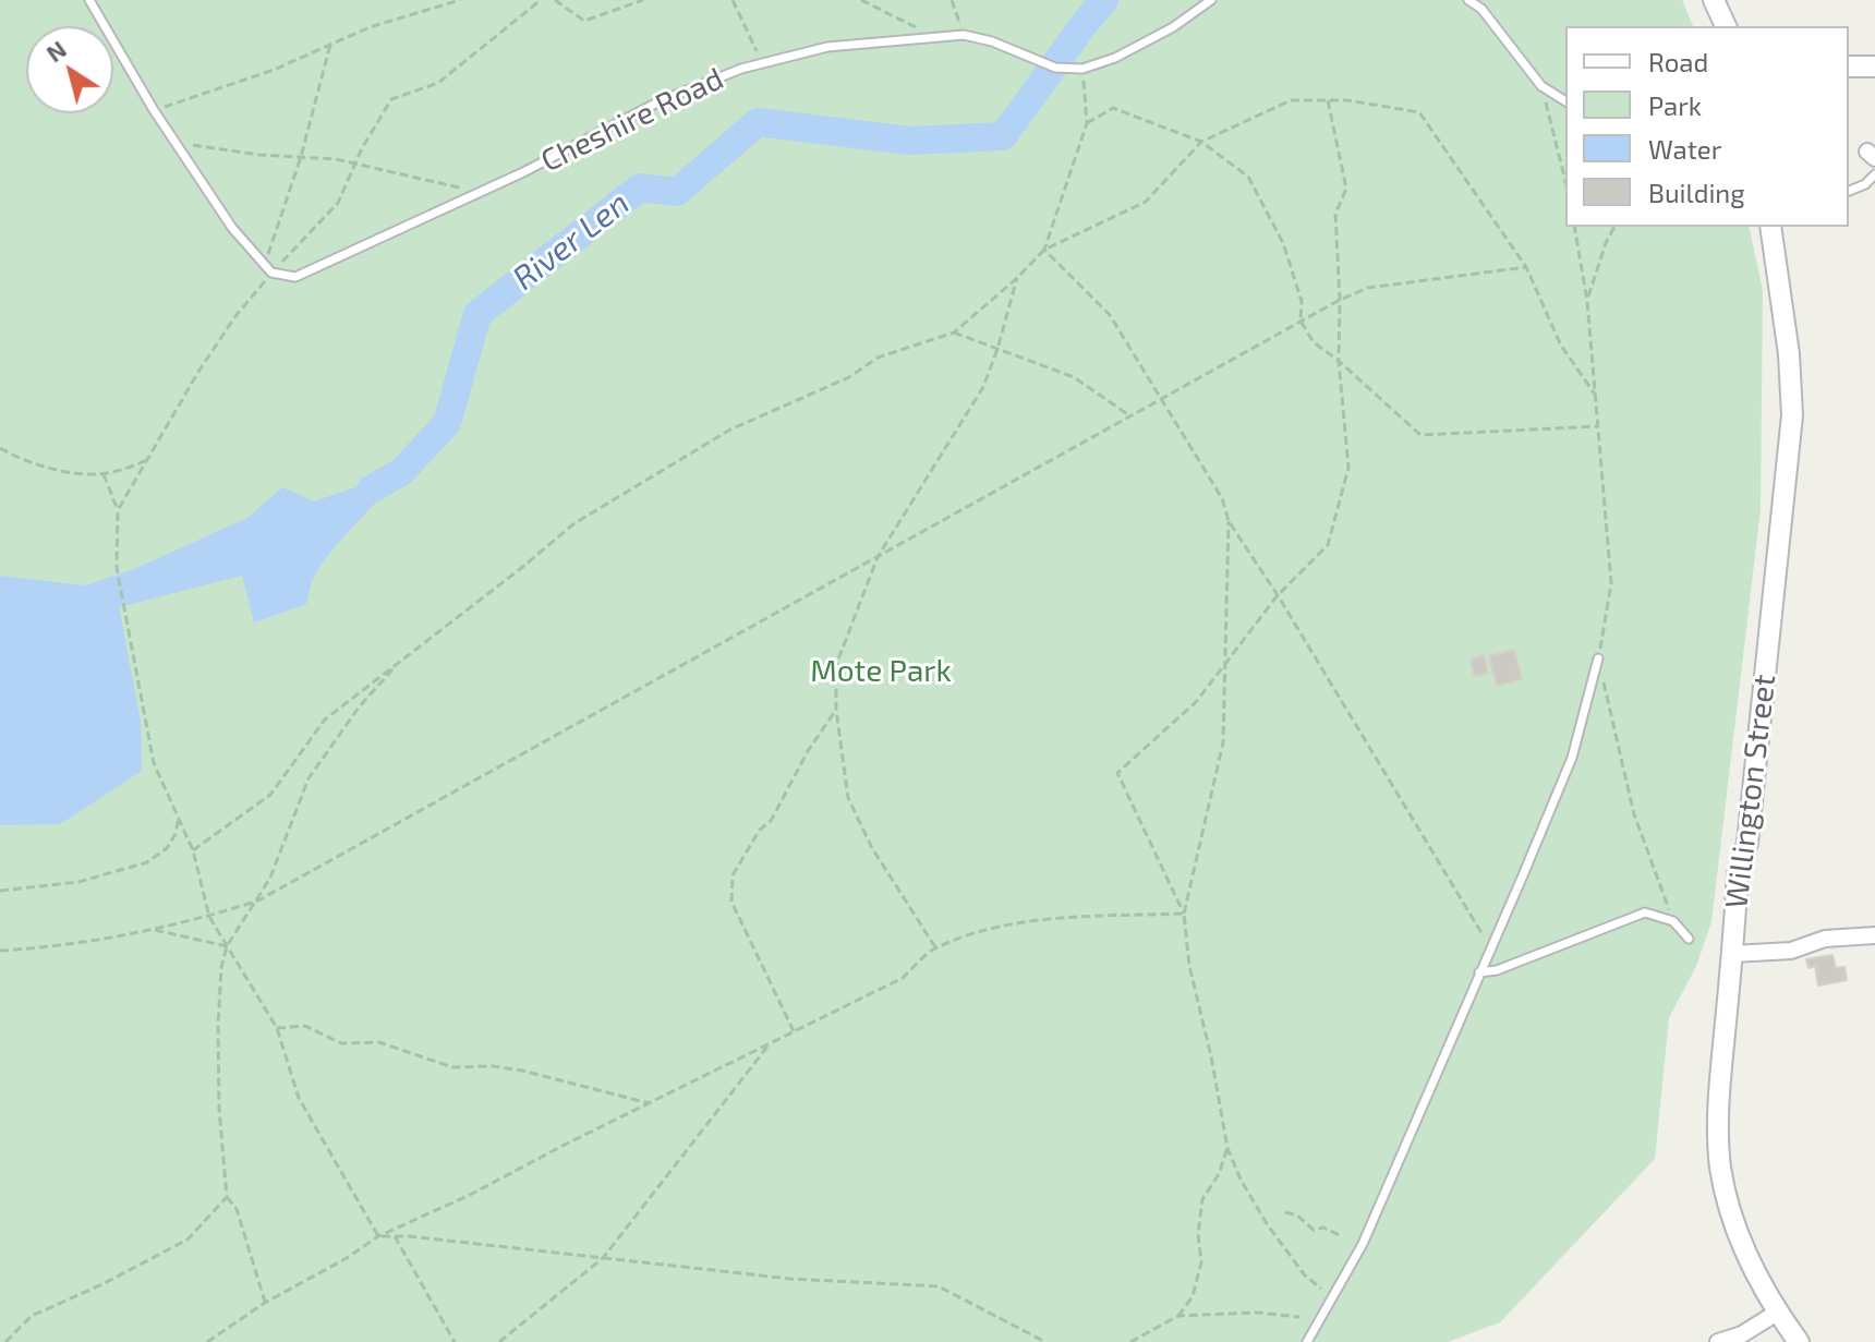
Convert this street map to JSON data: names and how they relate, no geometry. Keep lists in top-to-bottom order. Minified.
{"streets":{"street":["Willington Street"],"lane":["Cheshire Road"]},"water":["River Len"],"parks":["Mote Park"],"legend":["Road","Park","Water","Building"],"north":"top left"}
